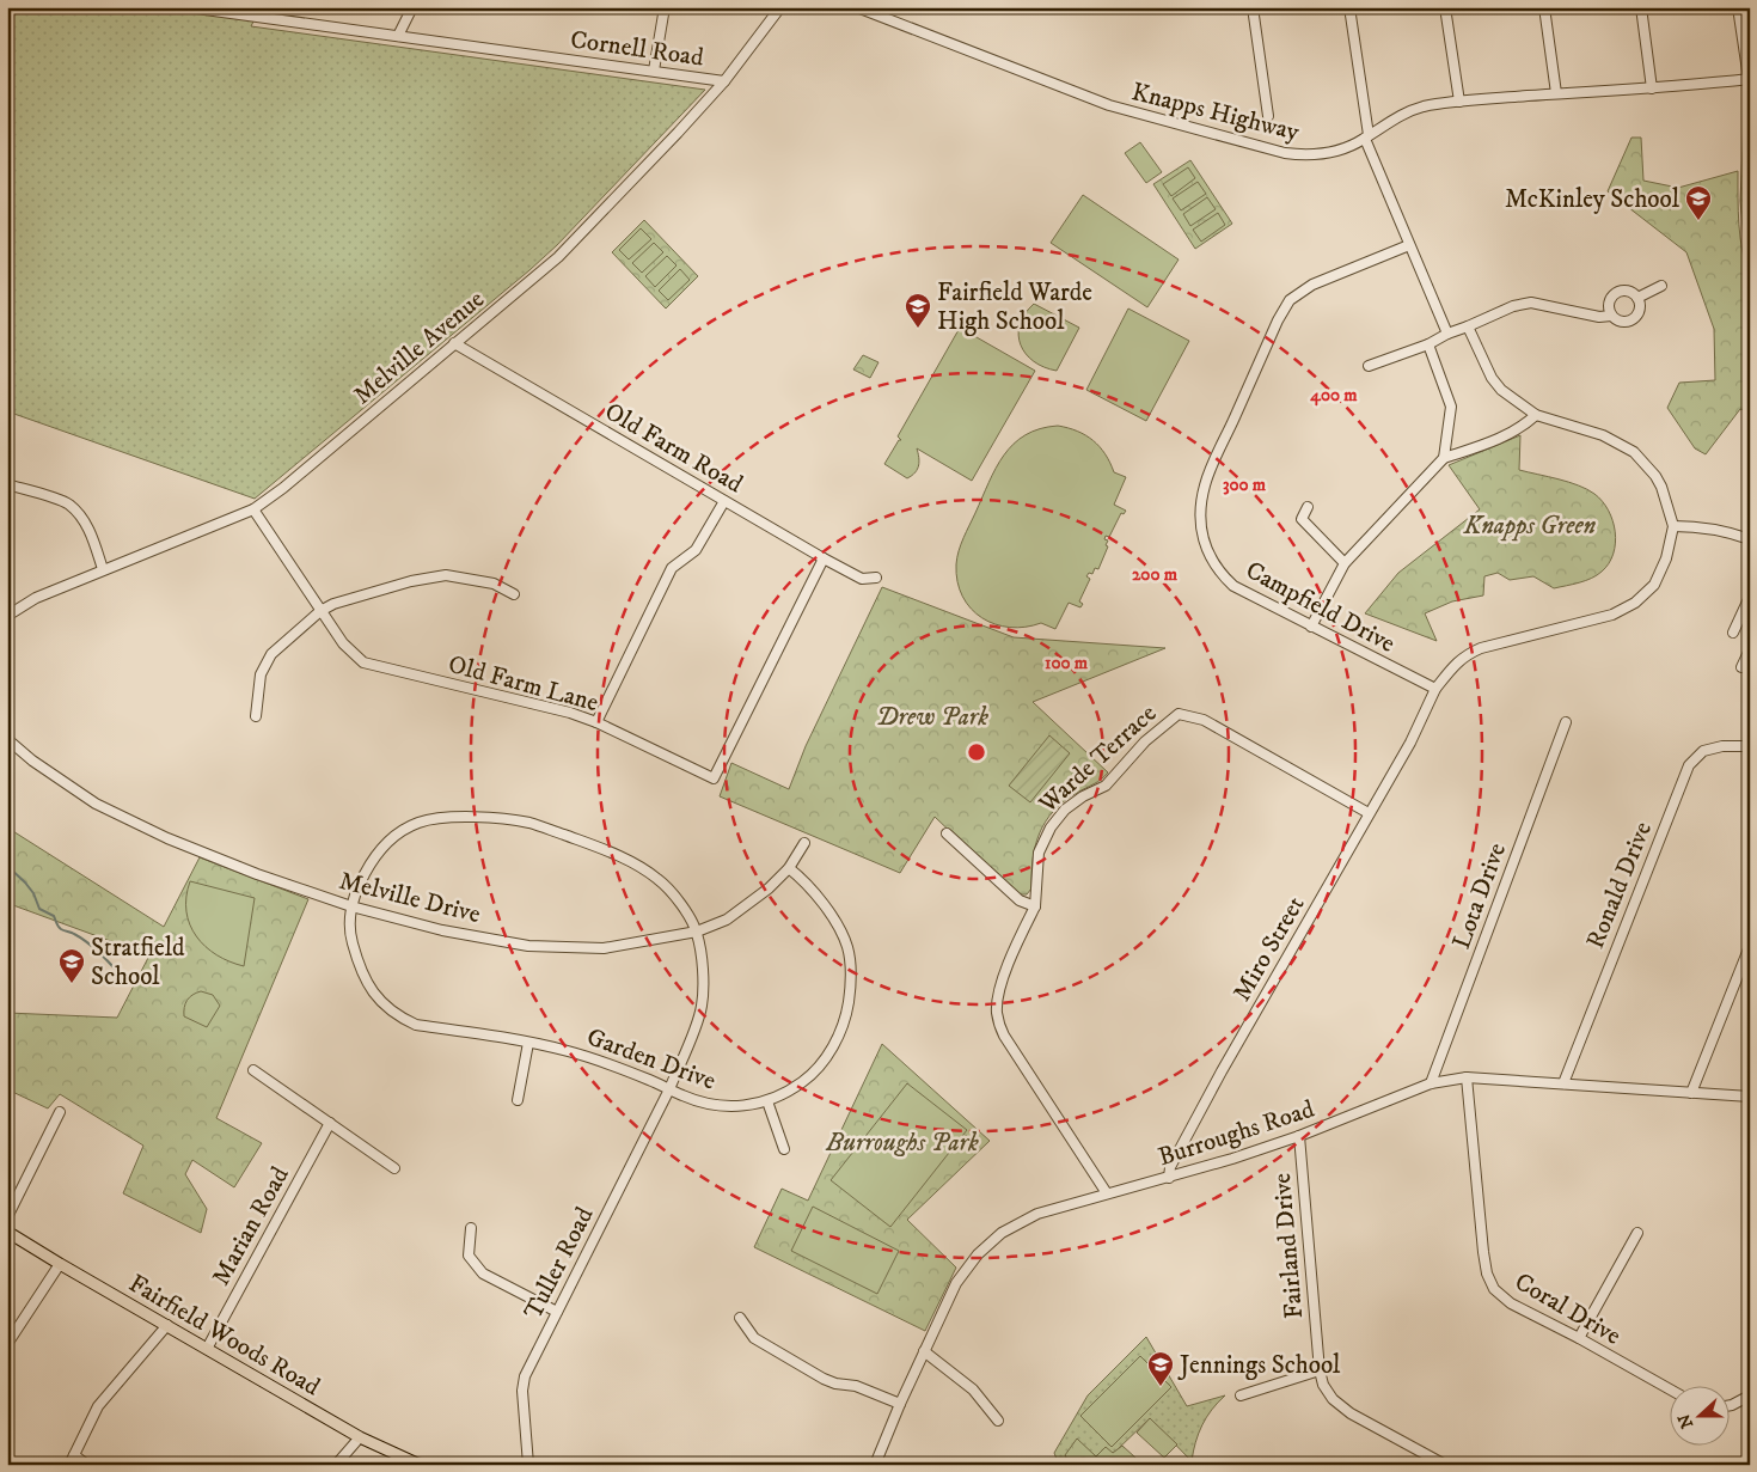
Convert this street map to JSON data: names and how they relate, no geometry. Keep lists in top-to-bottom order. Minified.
{"streets":{"main road":["Fairfield Woods Road"],"street":["Cornell Road","Knapps Highway","Melville Avenue","Old Farm Road","Campfield Drive","Old Farm Lane","Warde Terrace","Ronald Drive","Lota Drive","Melville Drive","Miro Street","Garden Drive","Burroughs Road","Marian Road","Fairland Drive","Tuller Road","Coral Drive"]},"crossings":[["Cornell Road","Melville Avenue"],["Melville Avenue","Old Farm Road"],["Melville Avenue","Old Farm Lane"],["Old Farm Road","Old Farm Lane"],["Campfield Drive","Miro Street"],["Warde Terrace","Miro Street"],["Warde Terrace","Burroughs Road"],["Ronald Drive","Burroughs Road"],["Lota Drive","Burroughs Road"],["Melville Drive","Garden Drive"],["Melville Drive","Tuller Road"],["Miro Street","Burroughs Road"],["Garden Drive","Tuller Road"],["Burroughs Road","Fairland Drive"],["Burroughs Road","Coral Drive"],["Marian Road","Fairfield Woods Road"]],"parks":["Knapps Green","Drew Park","Burroughs Park"],"places":{"school or university":["McKinley School","Fairfield Warde High School","Stratfield School","Jennings School"]},"north":"left","rings":["400 m","300 m","200 m","100 m"]}
